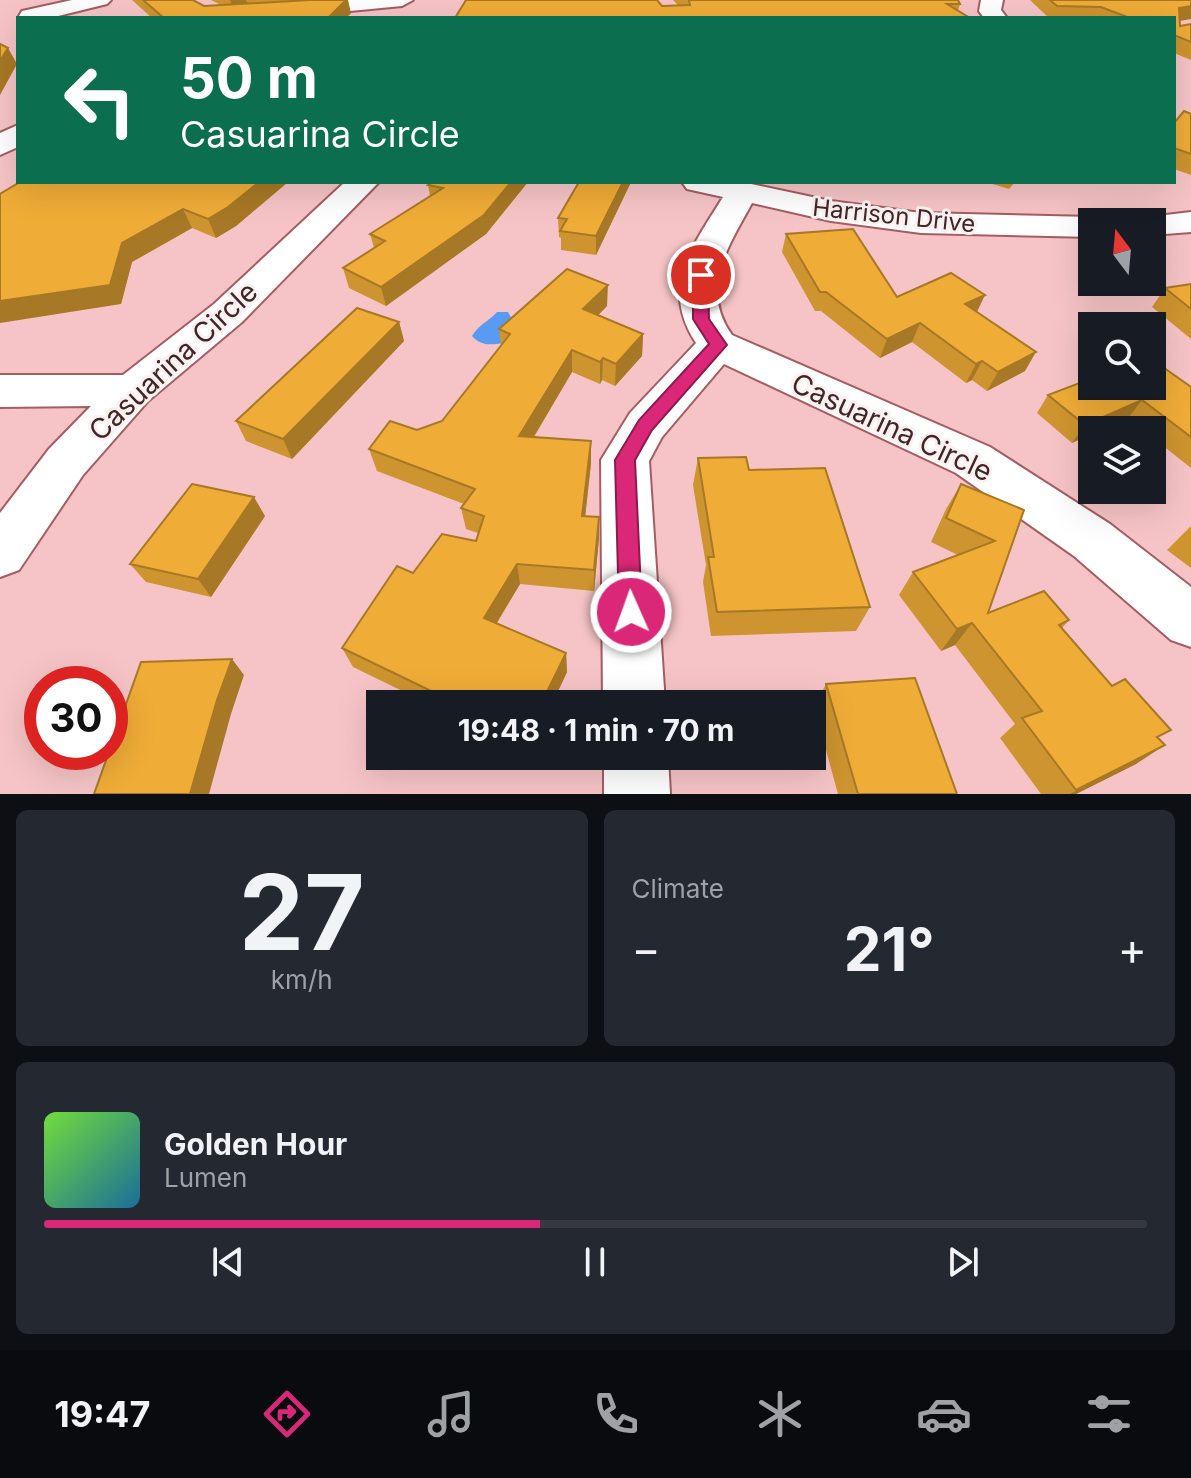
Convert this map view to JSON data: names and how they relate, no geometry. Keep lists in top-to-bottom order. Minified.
{"streets":{"street":["Harrison Drive","Casuarina Circle"]},"north":"top","page":{"turn":["50 m","Casuarina Circle"],"limit":"30","trip":"19:48 · 1 min · 70 m","tile":[["27","km/h"],"Climate"],"heat":["−","21°","+"],"song":["Golden Hour","Lumen"],"tabs":"19:47"}}
